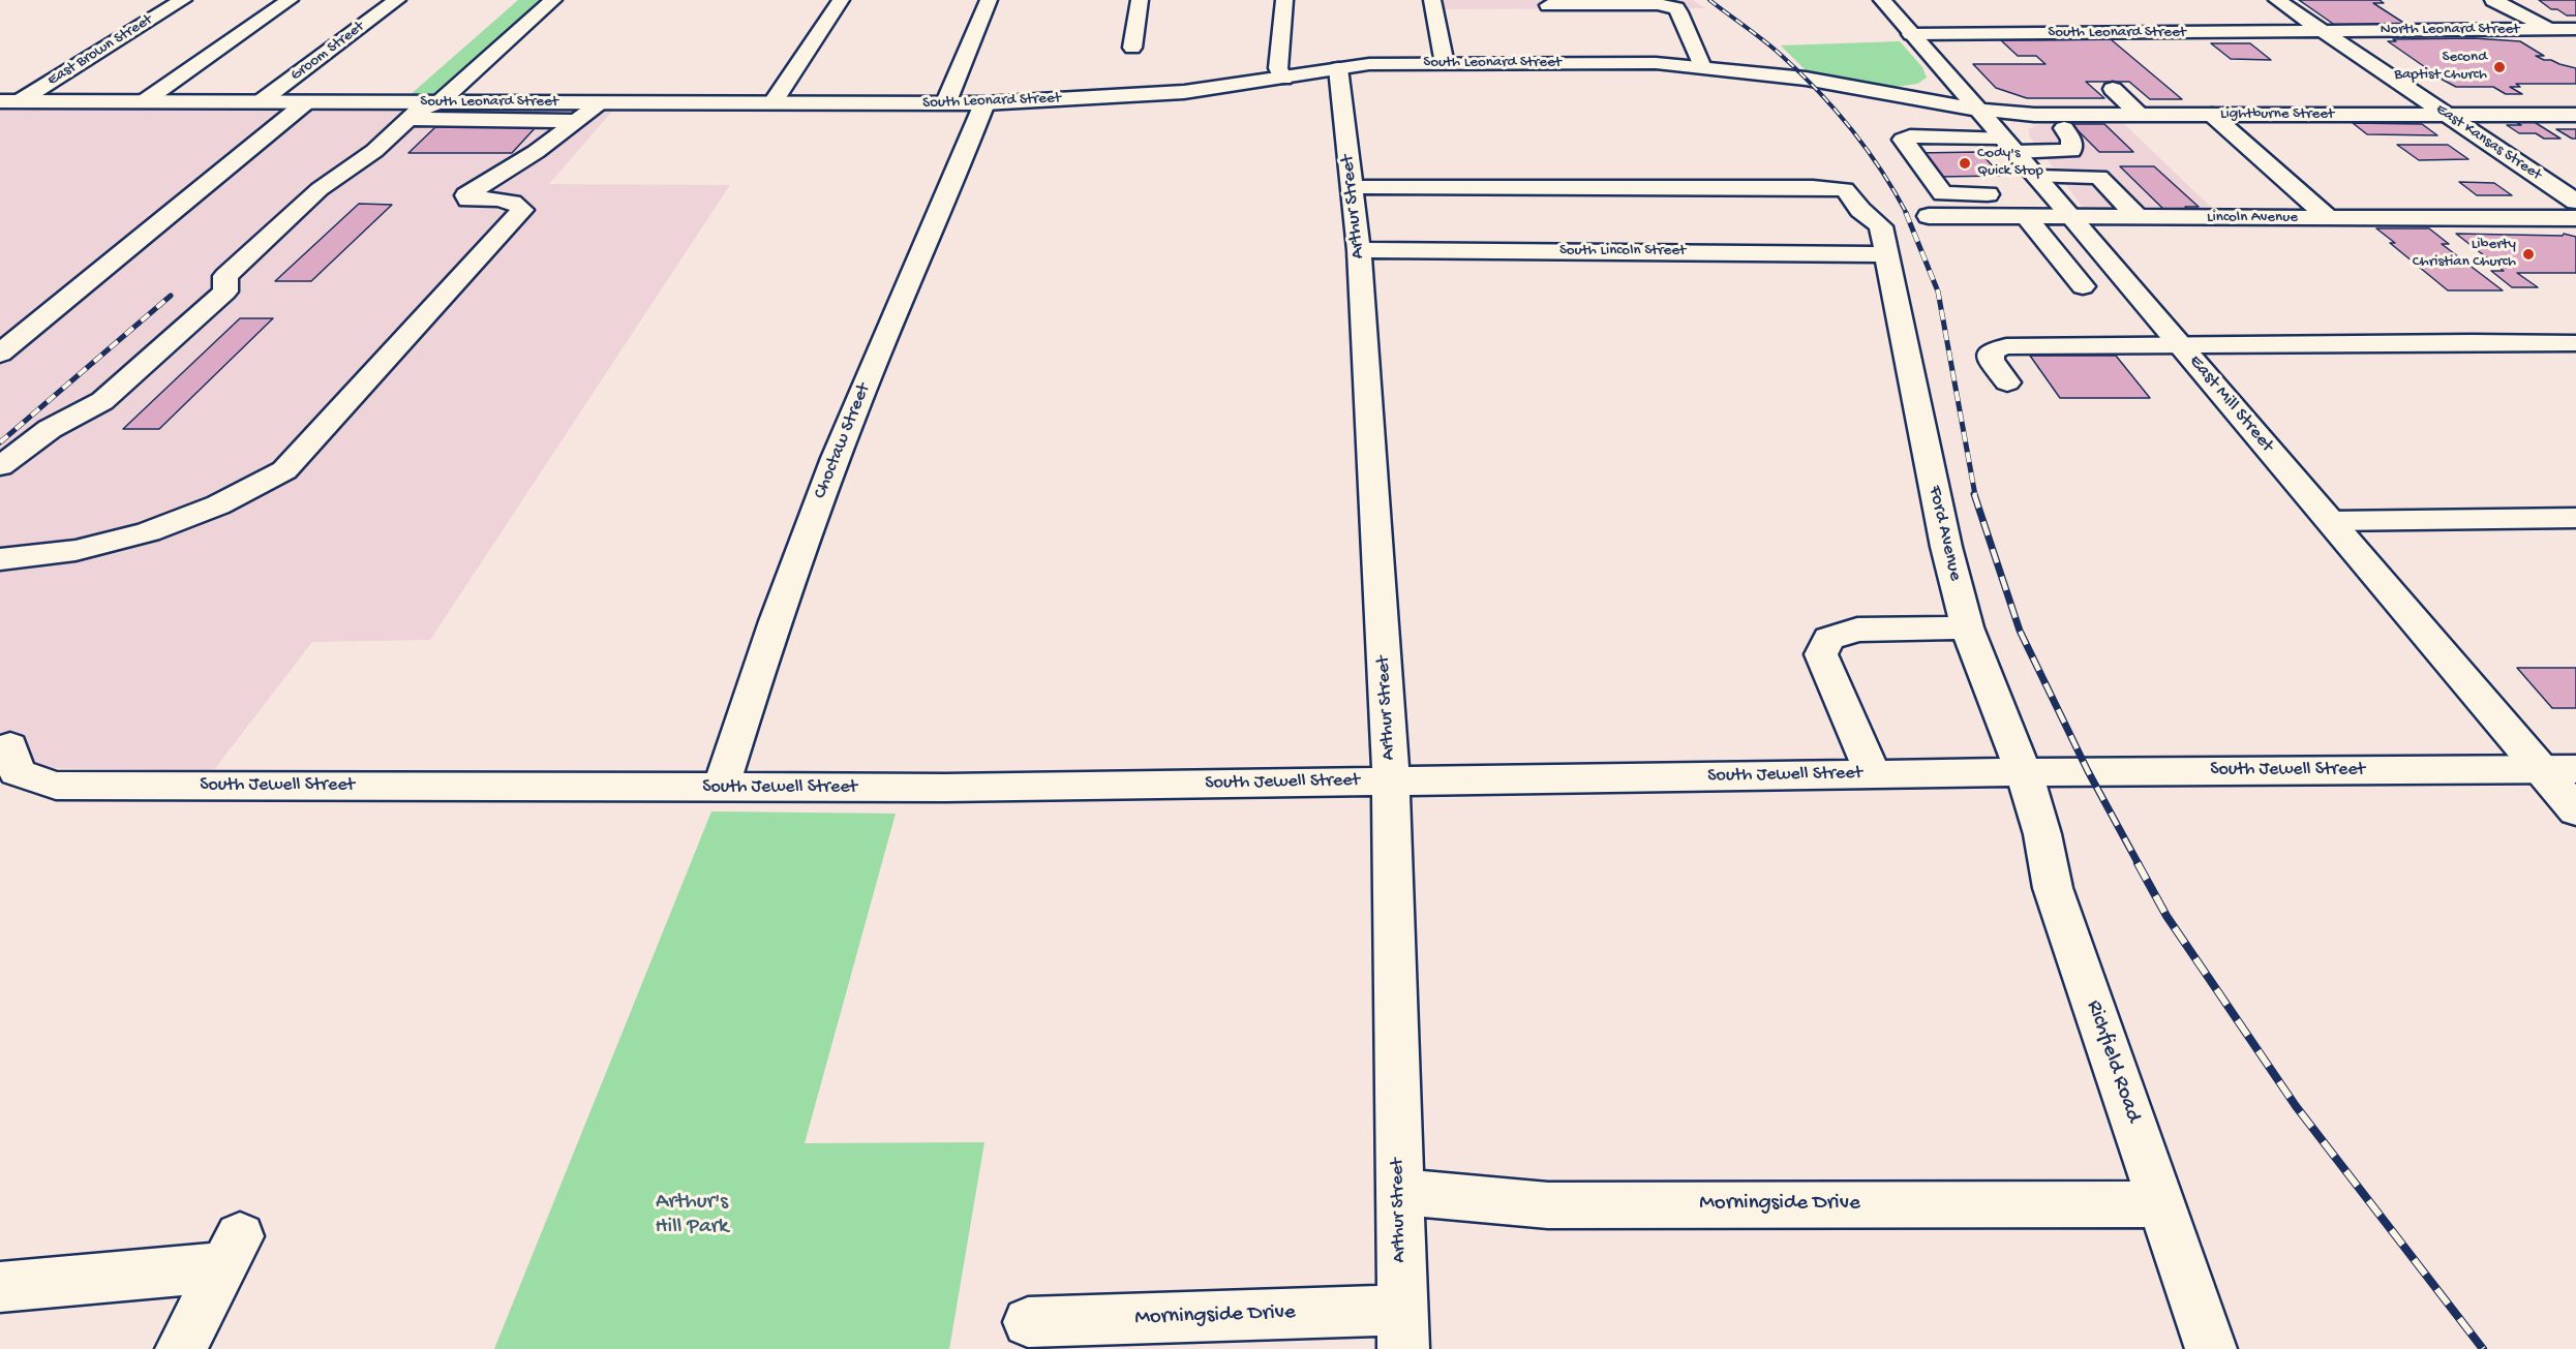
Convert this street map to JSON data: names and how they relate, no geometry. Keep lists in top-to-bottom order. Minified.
{"streets":{"street":["North Leonard Street","South Leonard Street","East Brown Street","Groom Street","Lightburne Street","East Kansas Street","Arthur Street","Lincoln Avenue","South Lincoln Street","East Mill Street","Choctaw Street","Ford Avenue","South Jewell Street","Richfield Road","Morningside Drive"]},"crossings":[["North Leonard Street","South Leonard Street"],["North Leonard Street","East Kansas Street"],["South Leonard Street","East Brown Street"],["South Leonard Street","Groom Street"],["South Leonard Street","Lightburne Street"],["South Leonard Street","East Kansas Street"],["South Leonard Street","Arthur Street"],["South Leonard Street","East Mill Street"],["South Leonard Street","Choctaw Street"],["Lightburne Street","East Kansas Street"],["Lightburne Street","East Mill Street"],["Arthur Street","South Lincoln Street"],["Arthur Street","Ford Avenue"],["Arthur Street","South Jewell Street"],["Arthur Street","Morningside Drive"],["Lincoln Avenue","East Mill Street"],["South Lincoln Street","Ford Avenue"],["East Mill Street","South Jewell Street"],["Choctaw Street","South Jewell Street"],["Ford Avenue","South Jewell Street"],["Ford Avenue","Richfield Road"],["South Jewell Street","Richfield Road"],["Richfield Road","Morningside Drive"]],"parks":["Arthur's Hill Park"],"places":["Second Baptist Church","Cody's Quick Stop","Liberty Christian Church"]}
